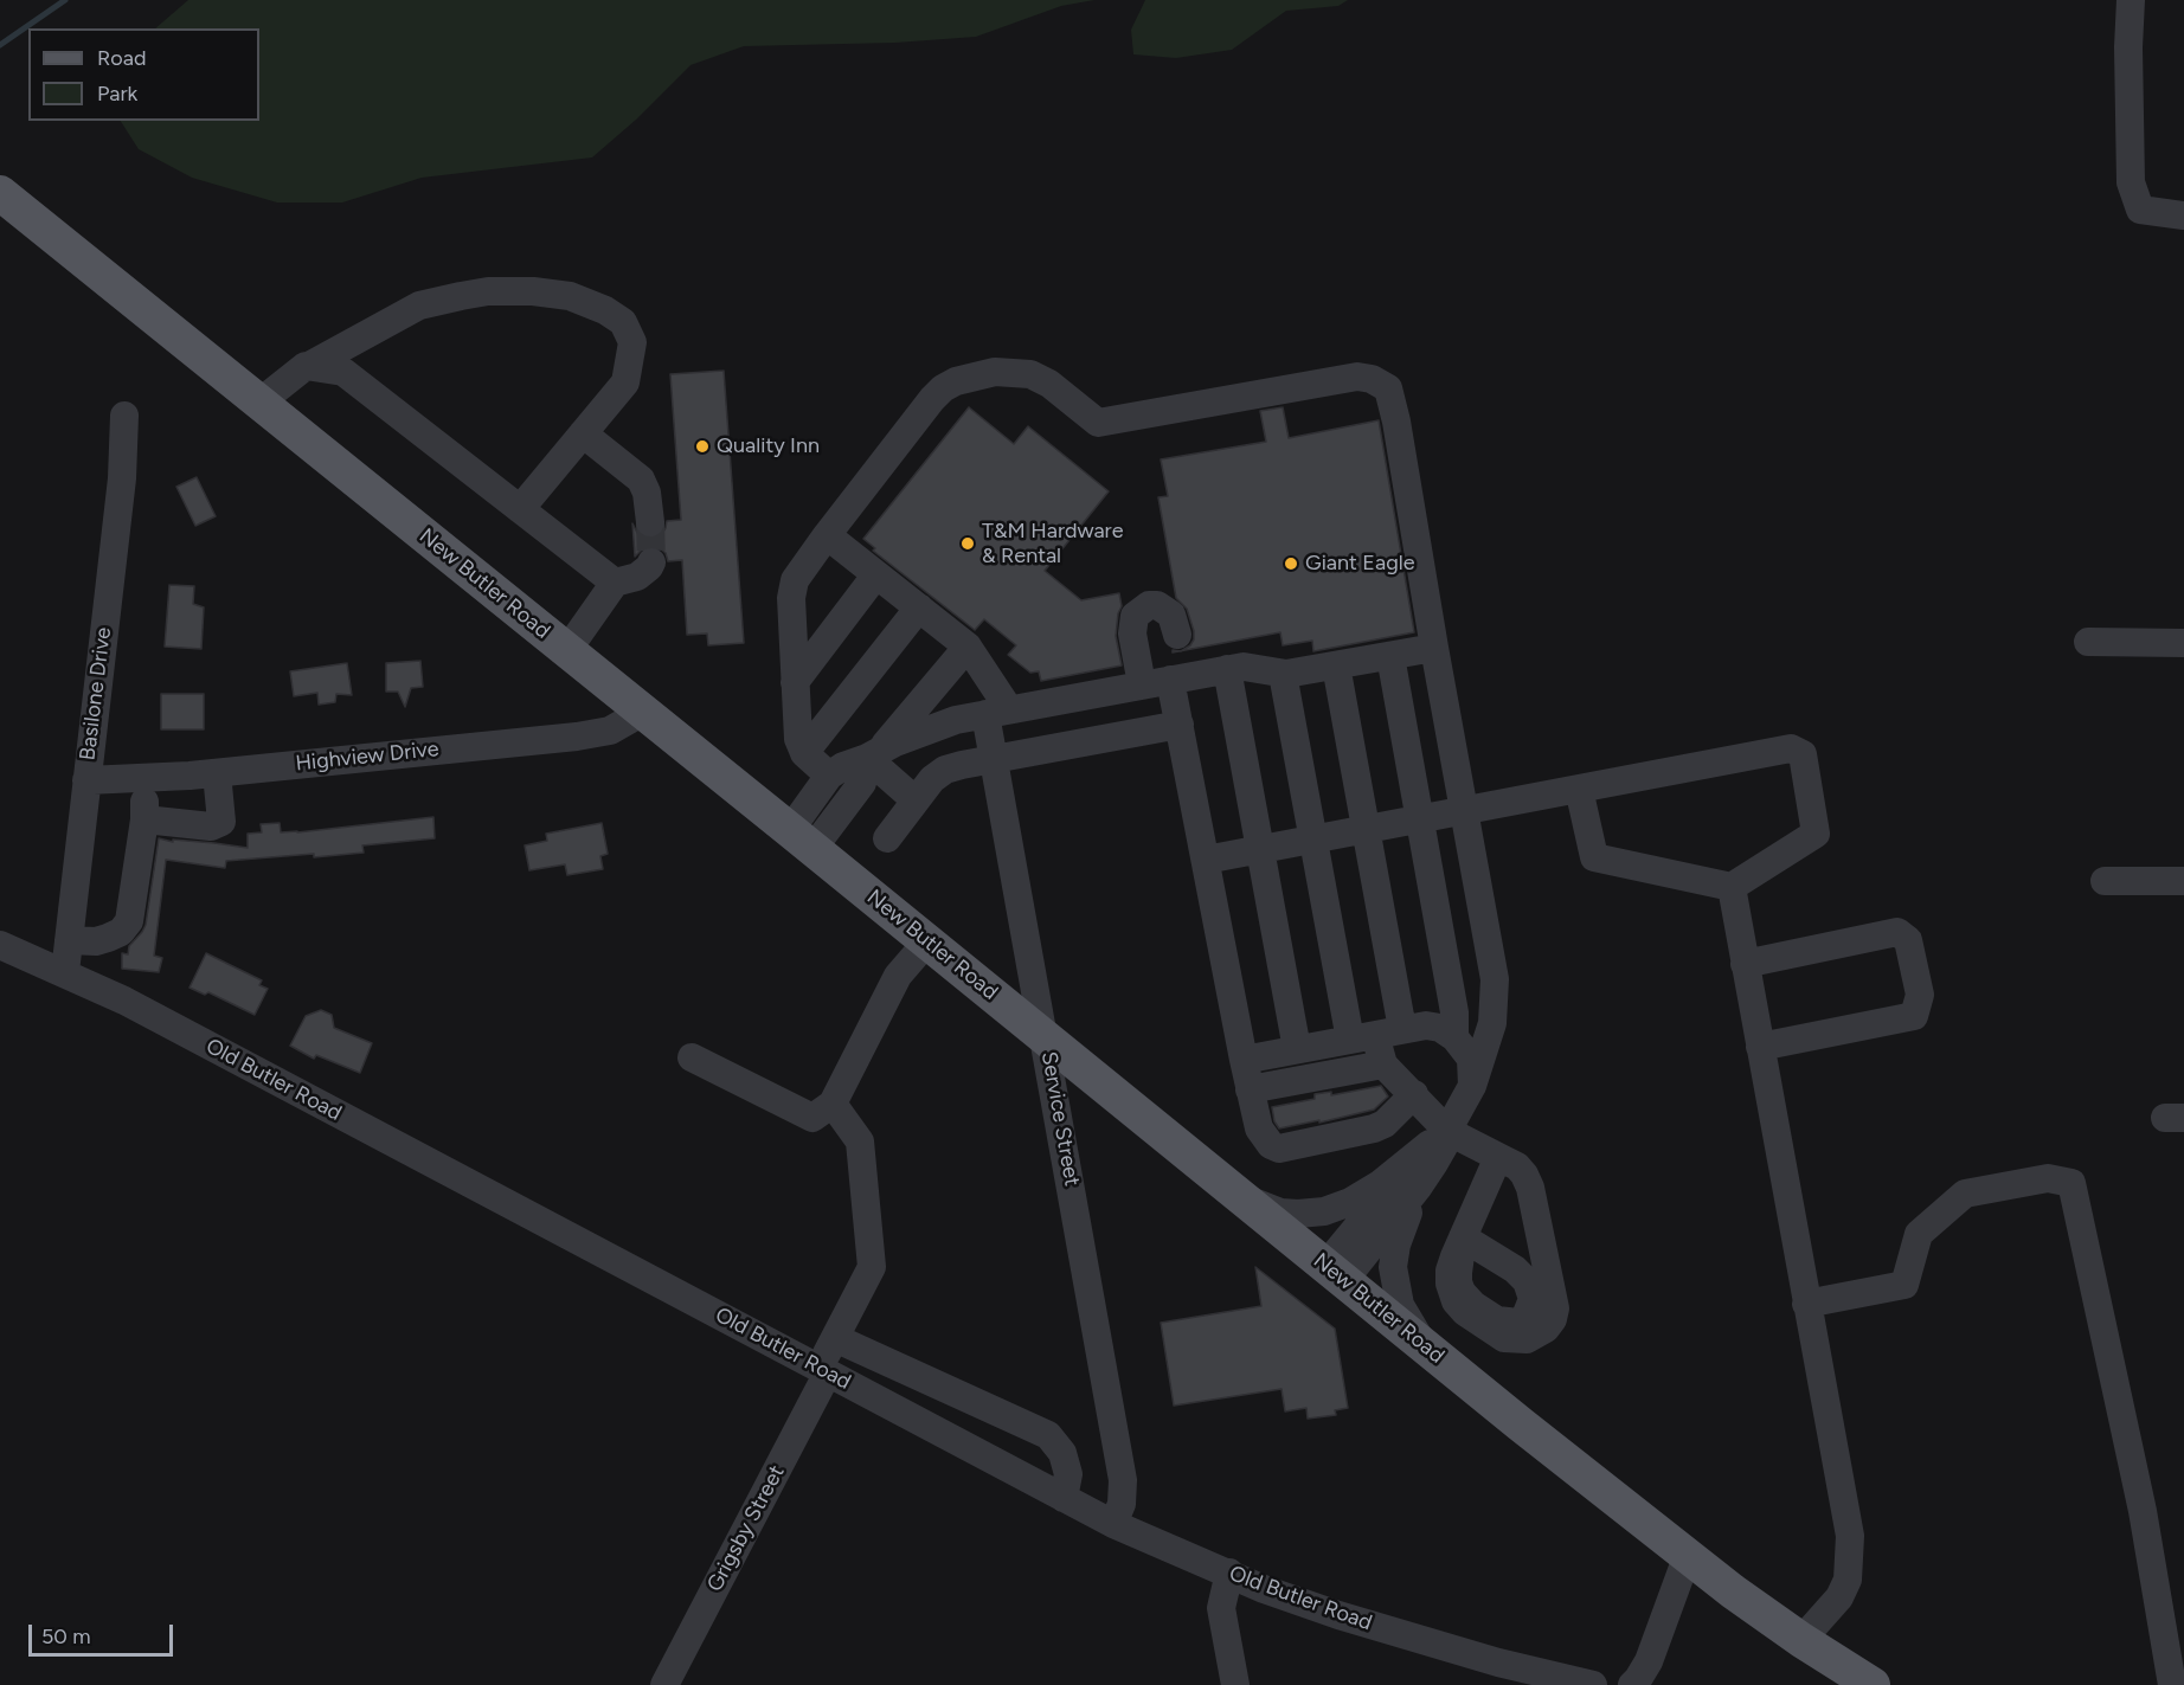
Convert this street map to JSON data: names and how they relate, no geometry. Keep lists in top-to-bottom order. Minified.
{"streets":{"main road":["New Butler Road"],"street":["Basilone Drive","Highview Drive","Old Butler Road","Service Street","Grigsby Street"]},"crossings":[["New Butler Road","Highview Drive"],["New Butler Road","Service Street"],["Basilone Drive","Highview Drive"],["Basilone Drive","Old Butler Road"],["Old Butler Road","Service Street"],["Old Butler Road","Grigsby Street"]],"places":["Quality Inn","T&M Hardware & Rental","Giant Eagle"],"legend":["Road","Park"],"scale_bar":"50 m"}
